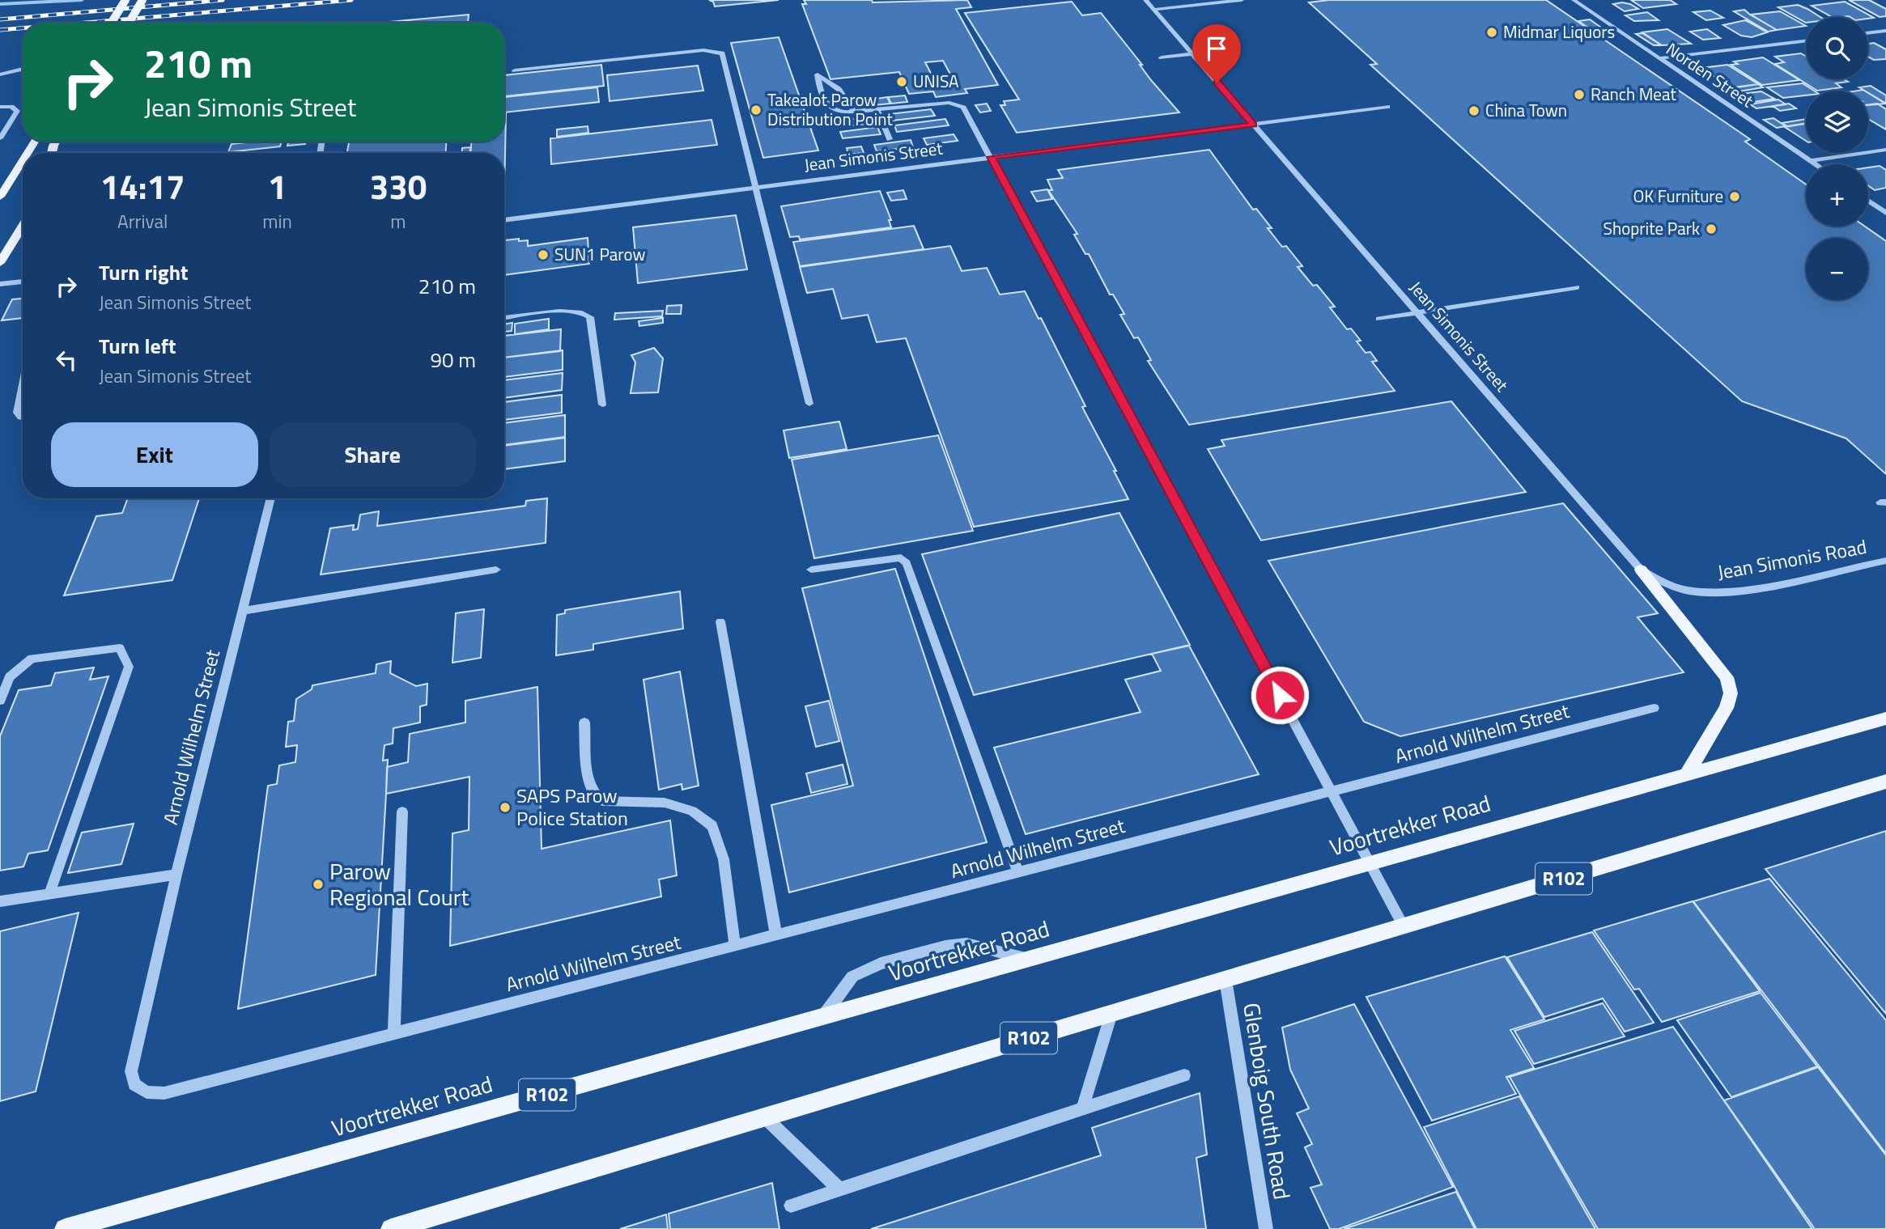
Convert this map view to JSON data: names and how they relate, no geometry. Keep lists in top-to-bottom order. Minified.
{"streets":{"main road":["Voortrekker Road","R102"],"street":["Norden Street","Jean Simonis Street","Jean Simonis Road","Arnold Wilhelm Street","Glenboig South Road"]},"crossings":[["Jean Simonis Street","Jean Simonis Road"],["R102","Glenboig South Road"]],"places":["Midmar Liquors","UNISA","Ranch Meat","Takealot Parow Distribution Point","China Town","OK Furniture","Shoprite Park","SUN1 Parow","SAPS Parow Police Station","Parow Regional Court"],"page":{"map_buttons":["+","−"],"turn":["210 m","Jean Simonis Street"],"eta":["14:17","Arrival","1","min","330","m"],"list":[{"name":"Turn right","note":"Jean Simonis Street","value":"210 m"},{"name":"Turn left","note":"Jean Simonis Street","value":"90 m"}],"buttons":["Exit","Share"]}}
